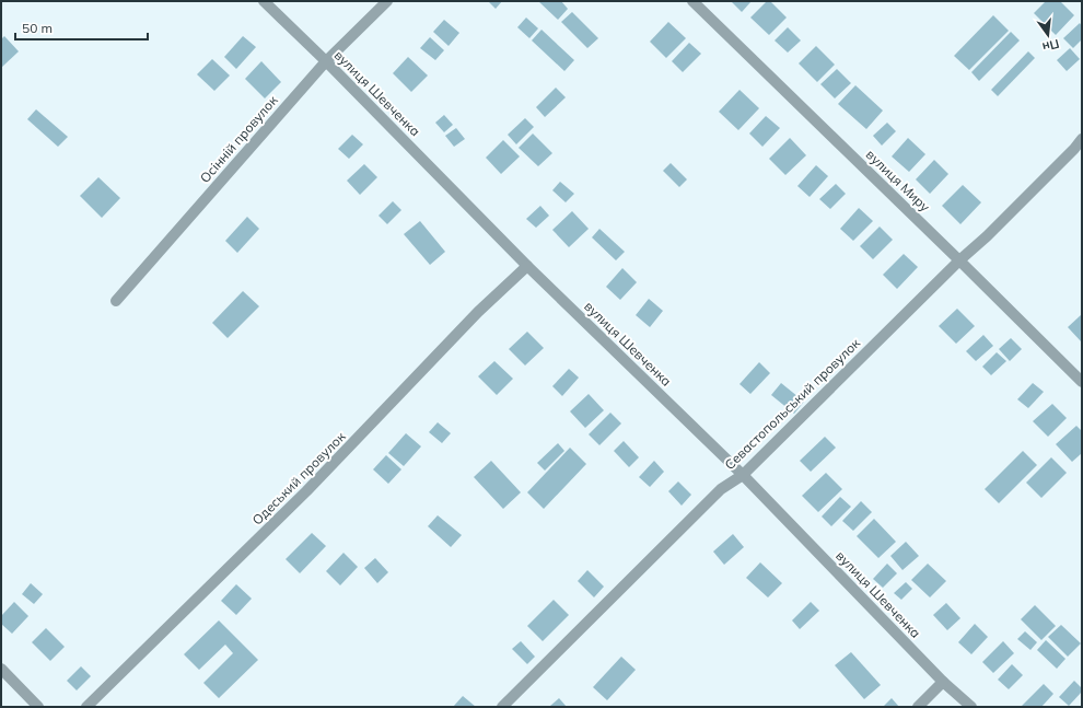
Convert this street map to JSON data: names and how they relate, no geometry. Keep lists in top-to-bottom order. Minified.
{"streets":{"street":["вулиця Шевченка","Осінній провулок","вулиця Миру","Севастопольський провулок","Одеський провулок"]},"crossings":[["вулиця Шевченка","Осінній провулок"],["вулиця Шевченка","Севастопольський провулок"],["вулиця Шевченка","Одеський провулок"],["вулиця Миру","Севастопольський провулок"]],"scale_bar":"50 m","north":"bottom"}
